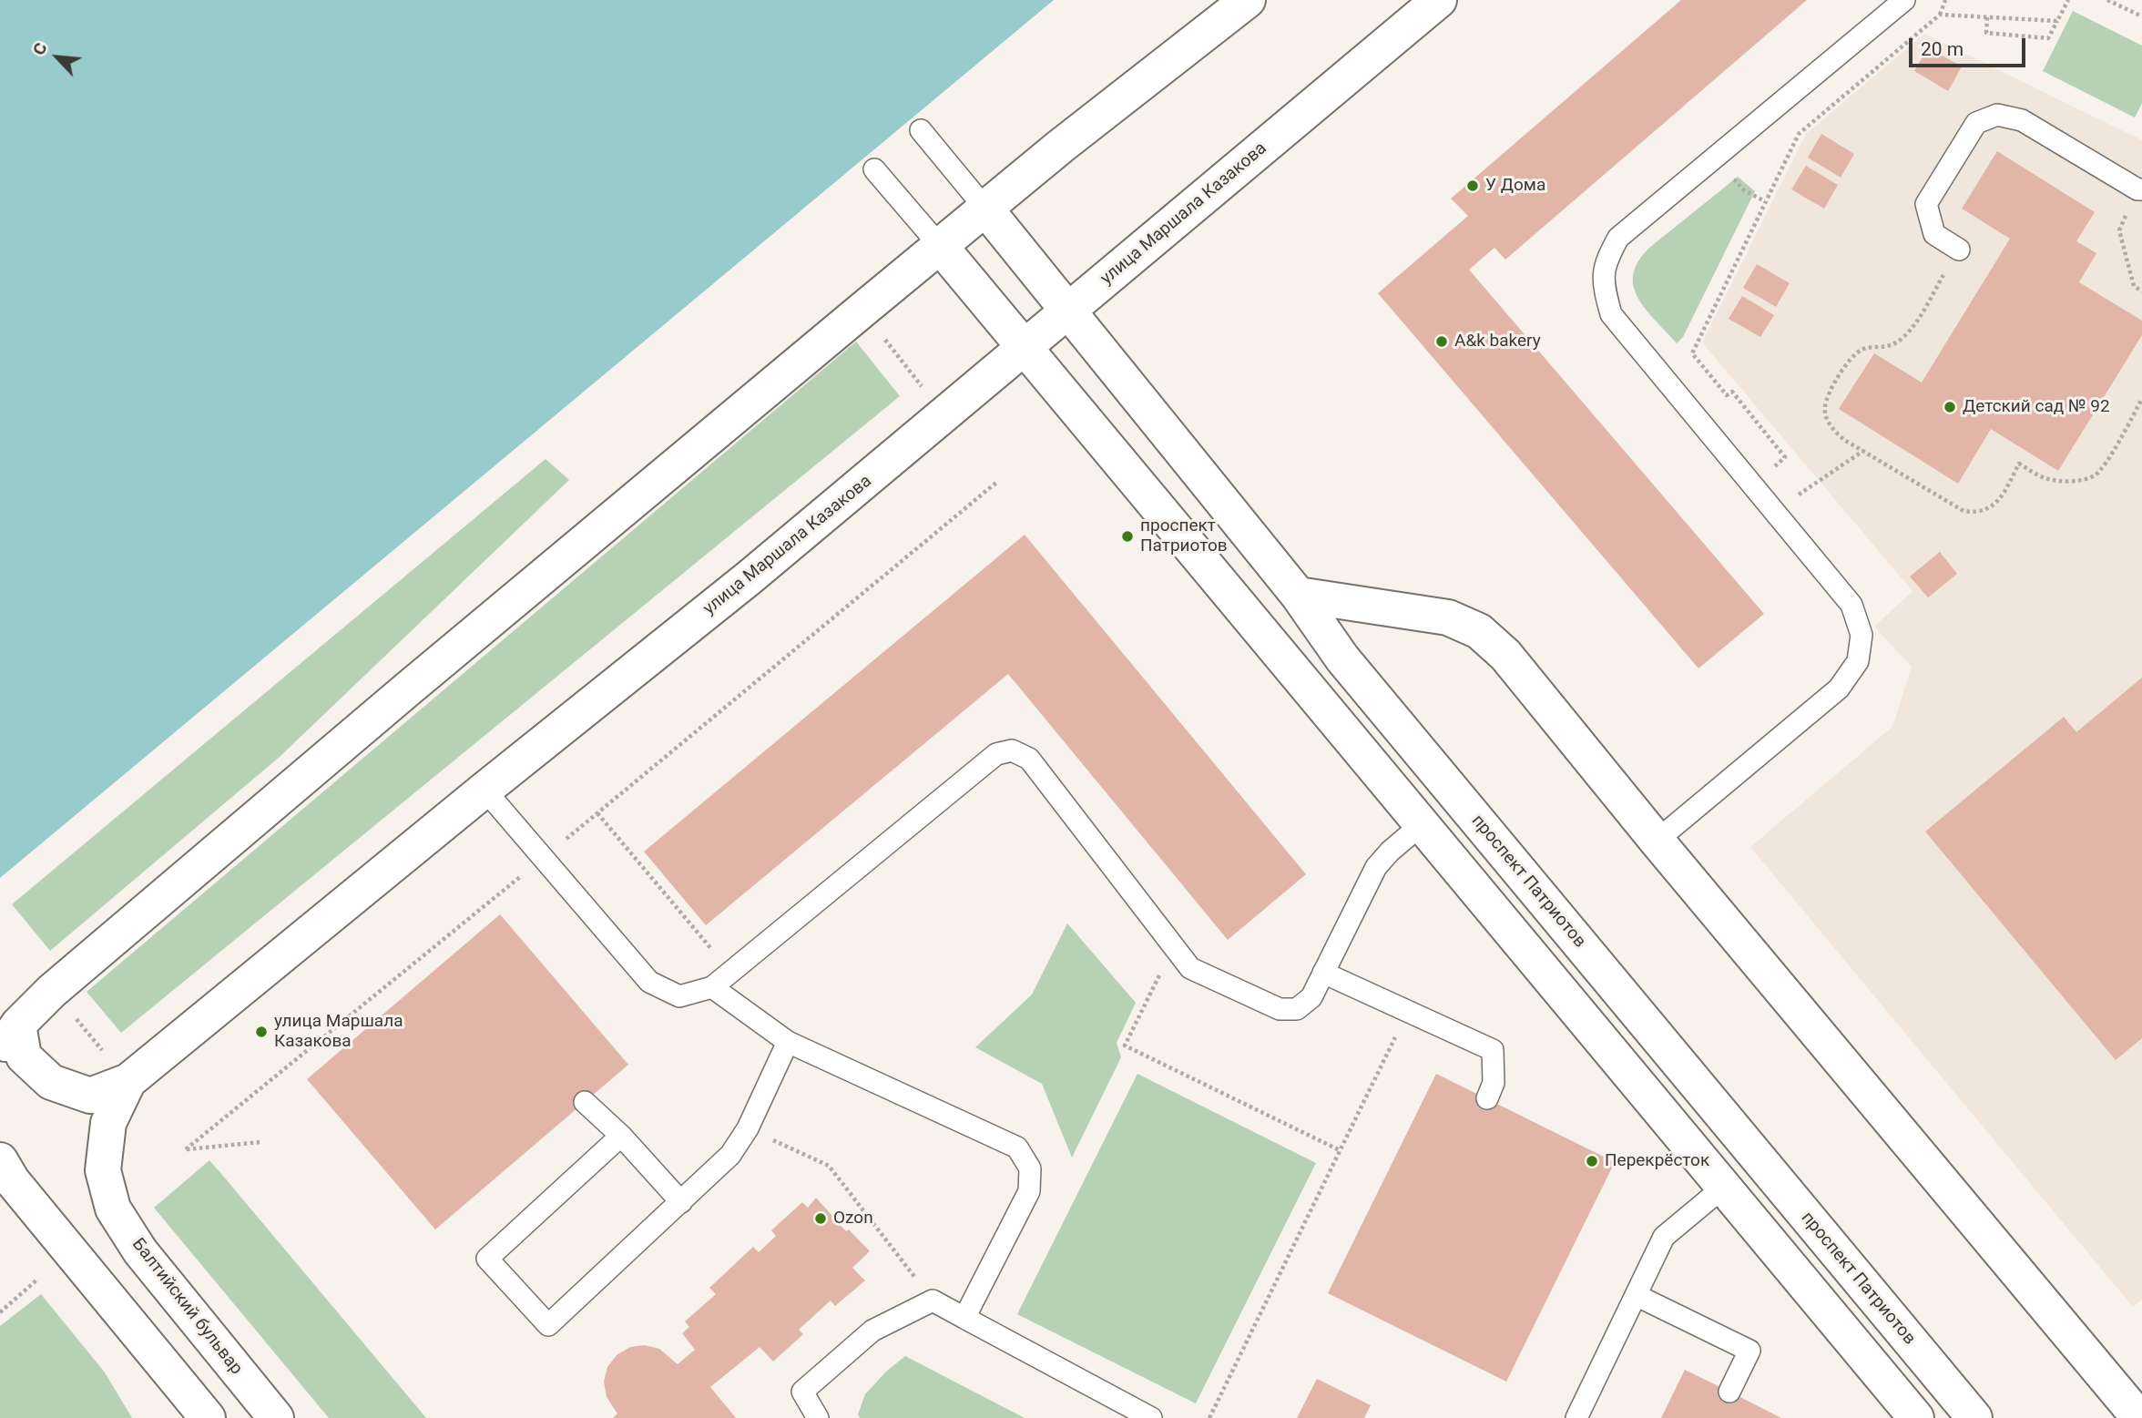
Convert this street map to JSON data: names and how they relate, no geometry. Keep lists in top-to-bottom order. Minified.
{"streets":{"street":["улица Маршала Казакова","проспект Патриотов","Балтийский бульвар"]},"crossings":[["улица Маршала Казакова","проспект Патриотов"],["улица Маршала Казакова","Балтийский бульвар"]],"places":["У Дома","A&k bakery","Детский сад № 92","проспект Патриотов","улица Маршала Казакова","Перекрёсток","Ozon"],"scale_bar":"20 m","north":"top left"}
